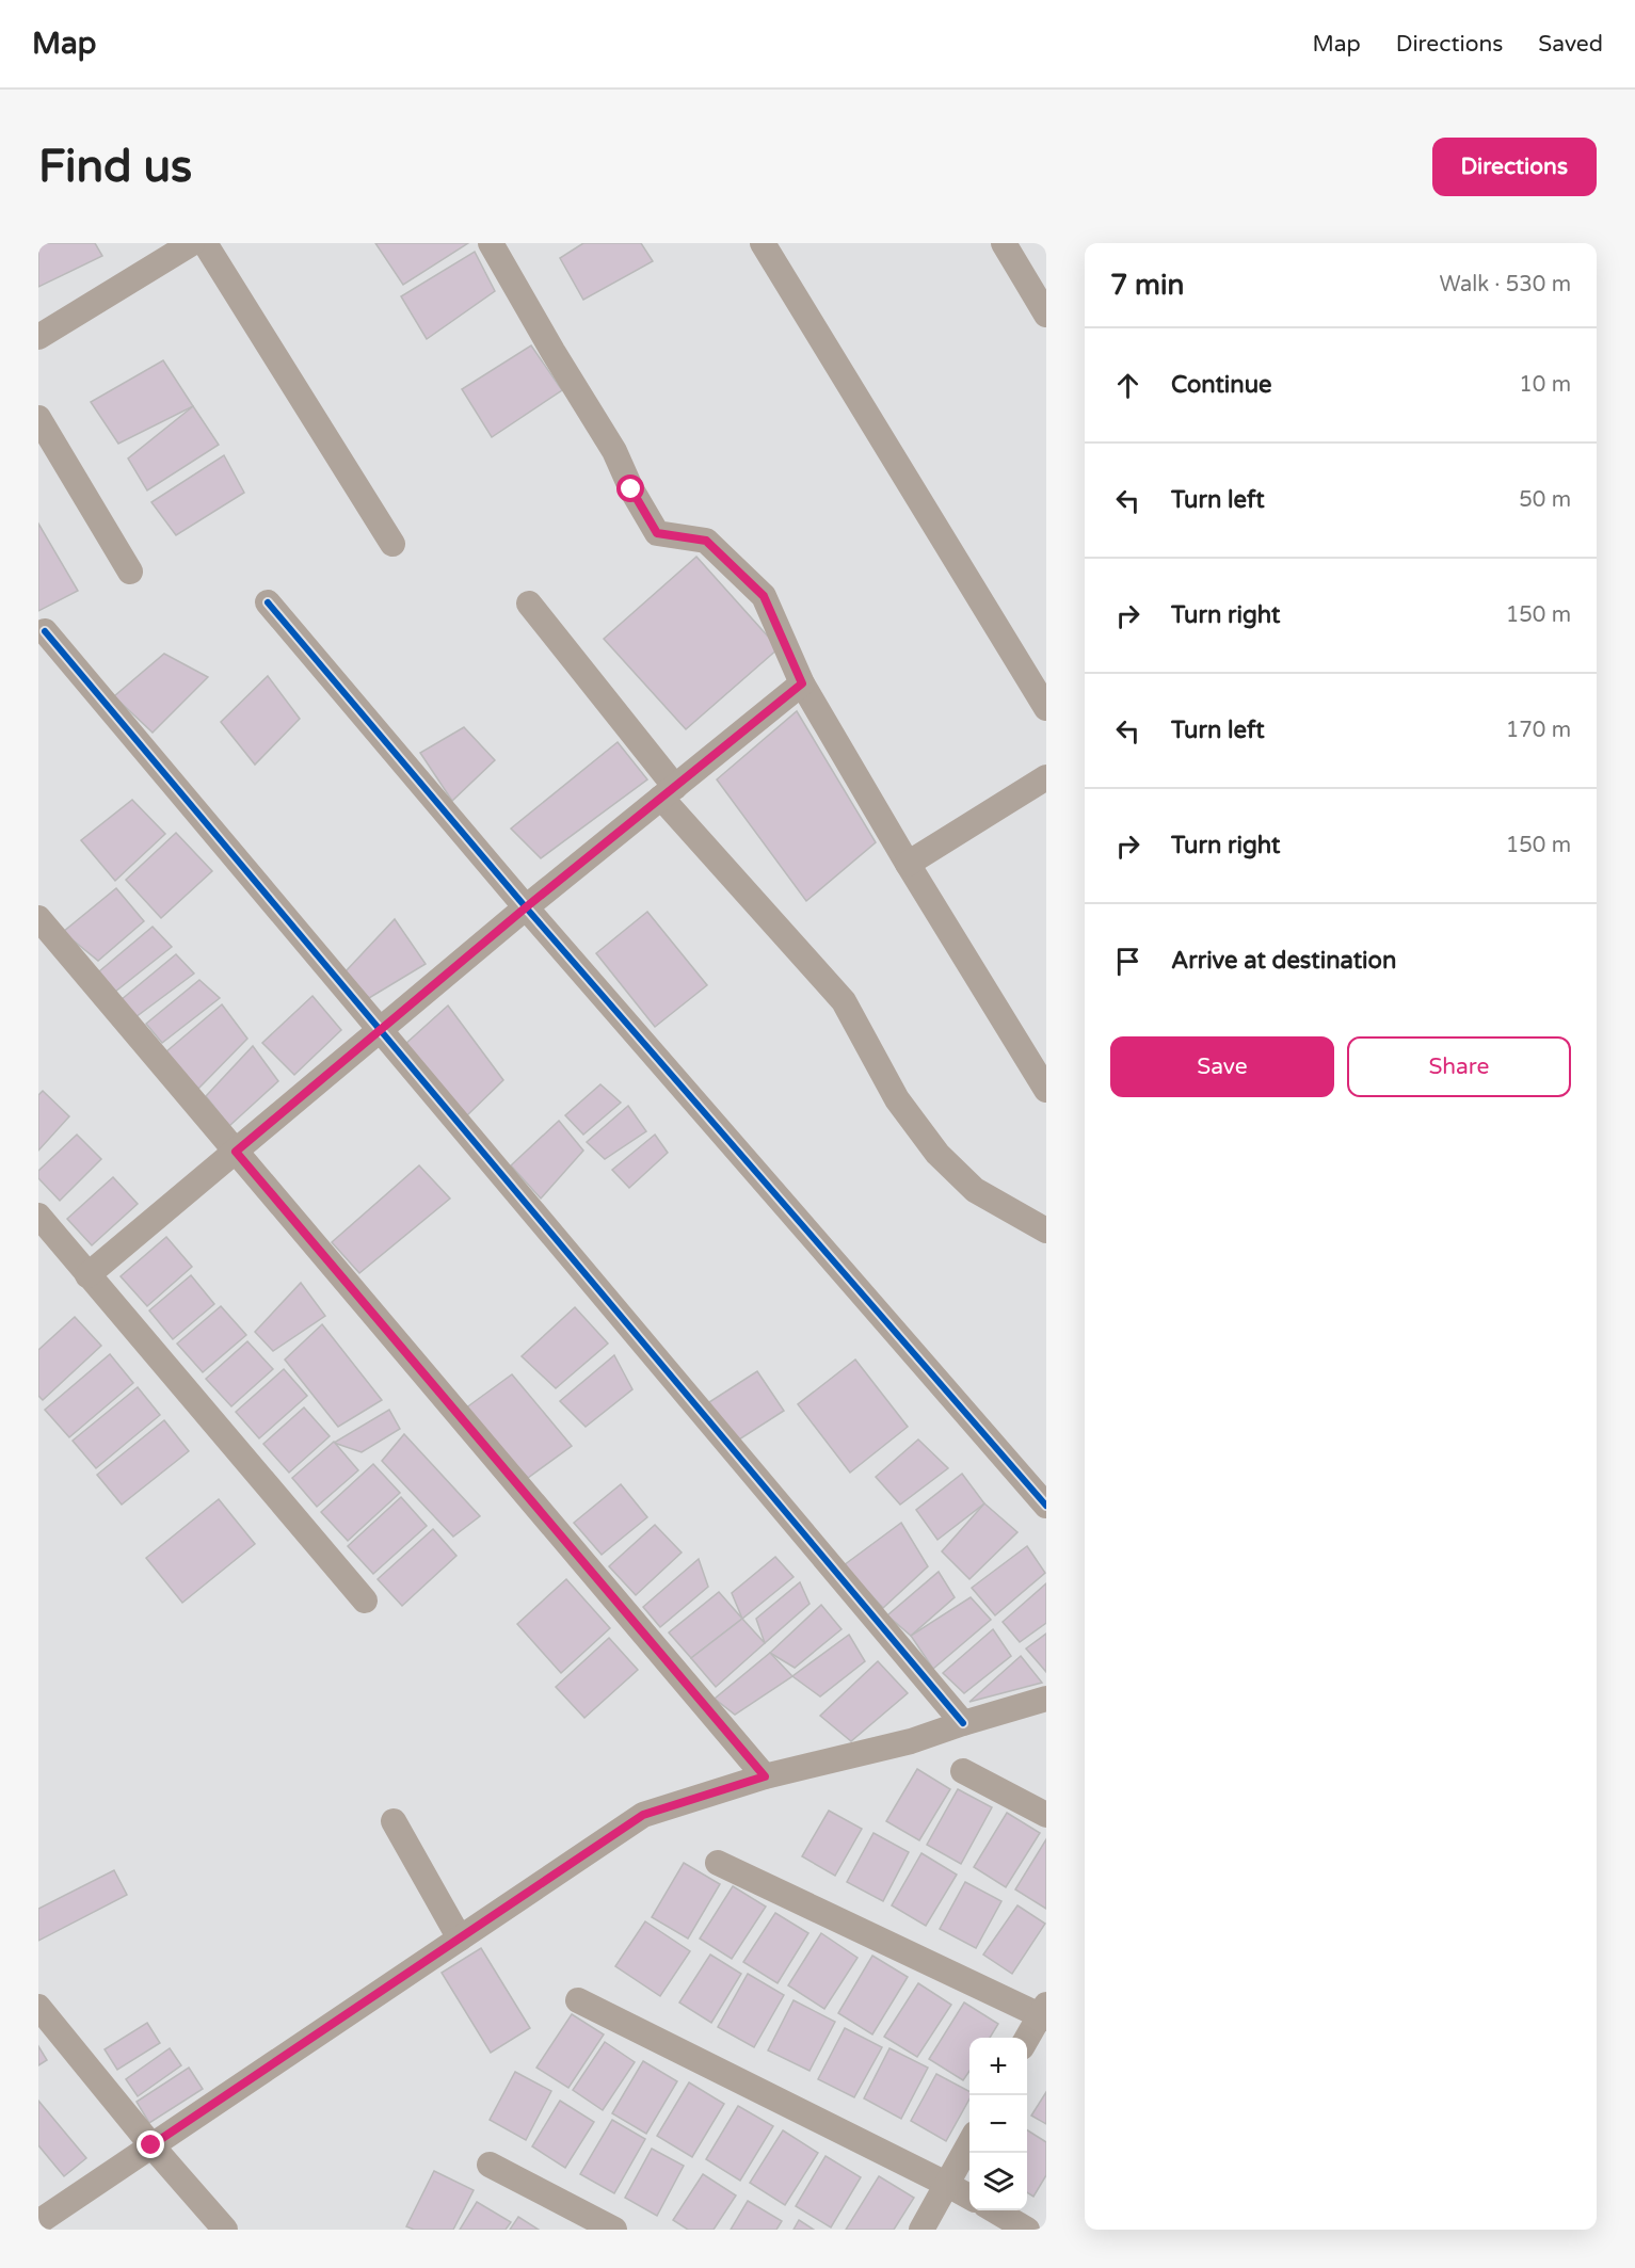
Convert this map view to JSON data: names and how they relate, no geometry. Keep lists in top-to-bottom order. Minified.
{"page":{"header":"Map","nav":["Map","Directions","Saved"],"buttons":["Directions",["Save","Share"]],"title":"Find us","heading":["7 min","Walk · 530 m"],"list":[["Continue","10 m"],["Turn left","50 m"],["Turn right","150 m"],["Turn left","170 m"],["Turn right","150 m"],"Arrive at destination"],"map_buttons":["+","−"]}}
